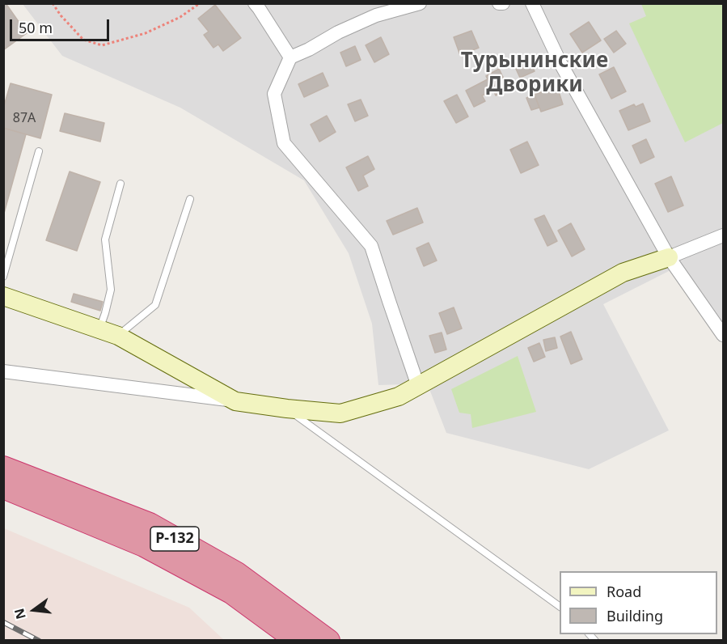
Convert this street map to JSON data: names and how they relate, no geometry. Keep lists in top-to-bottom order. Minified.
{"streets":{"highway":["Р-132"]},"districts":["Турынинские Дворики"],"house_numbers":["87А"],"legend":["Road","Building"],"scale_bar":"50 m","north":"left"}
